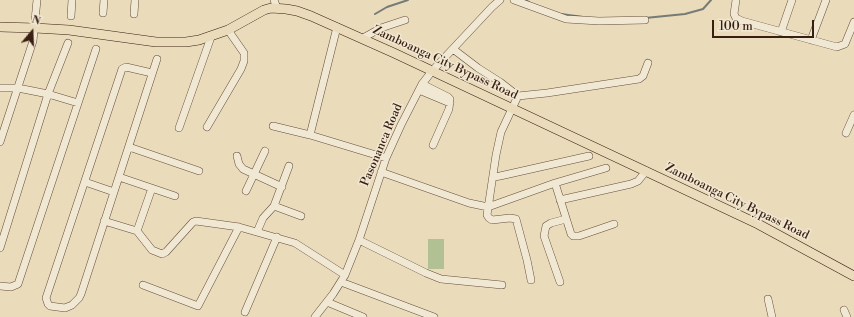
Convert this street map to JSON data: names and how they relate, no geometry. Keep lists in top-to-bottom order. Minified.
{"streets":{"main road":["Zamboanga City Bypass Road"],"street":["Pasonanca Road"]},"crossings":[["Zamboanga City Bypass Road","Pasonanca Road"]],"scale_bar":"100 m","north":"top"}
